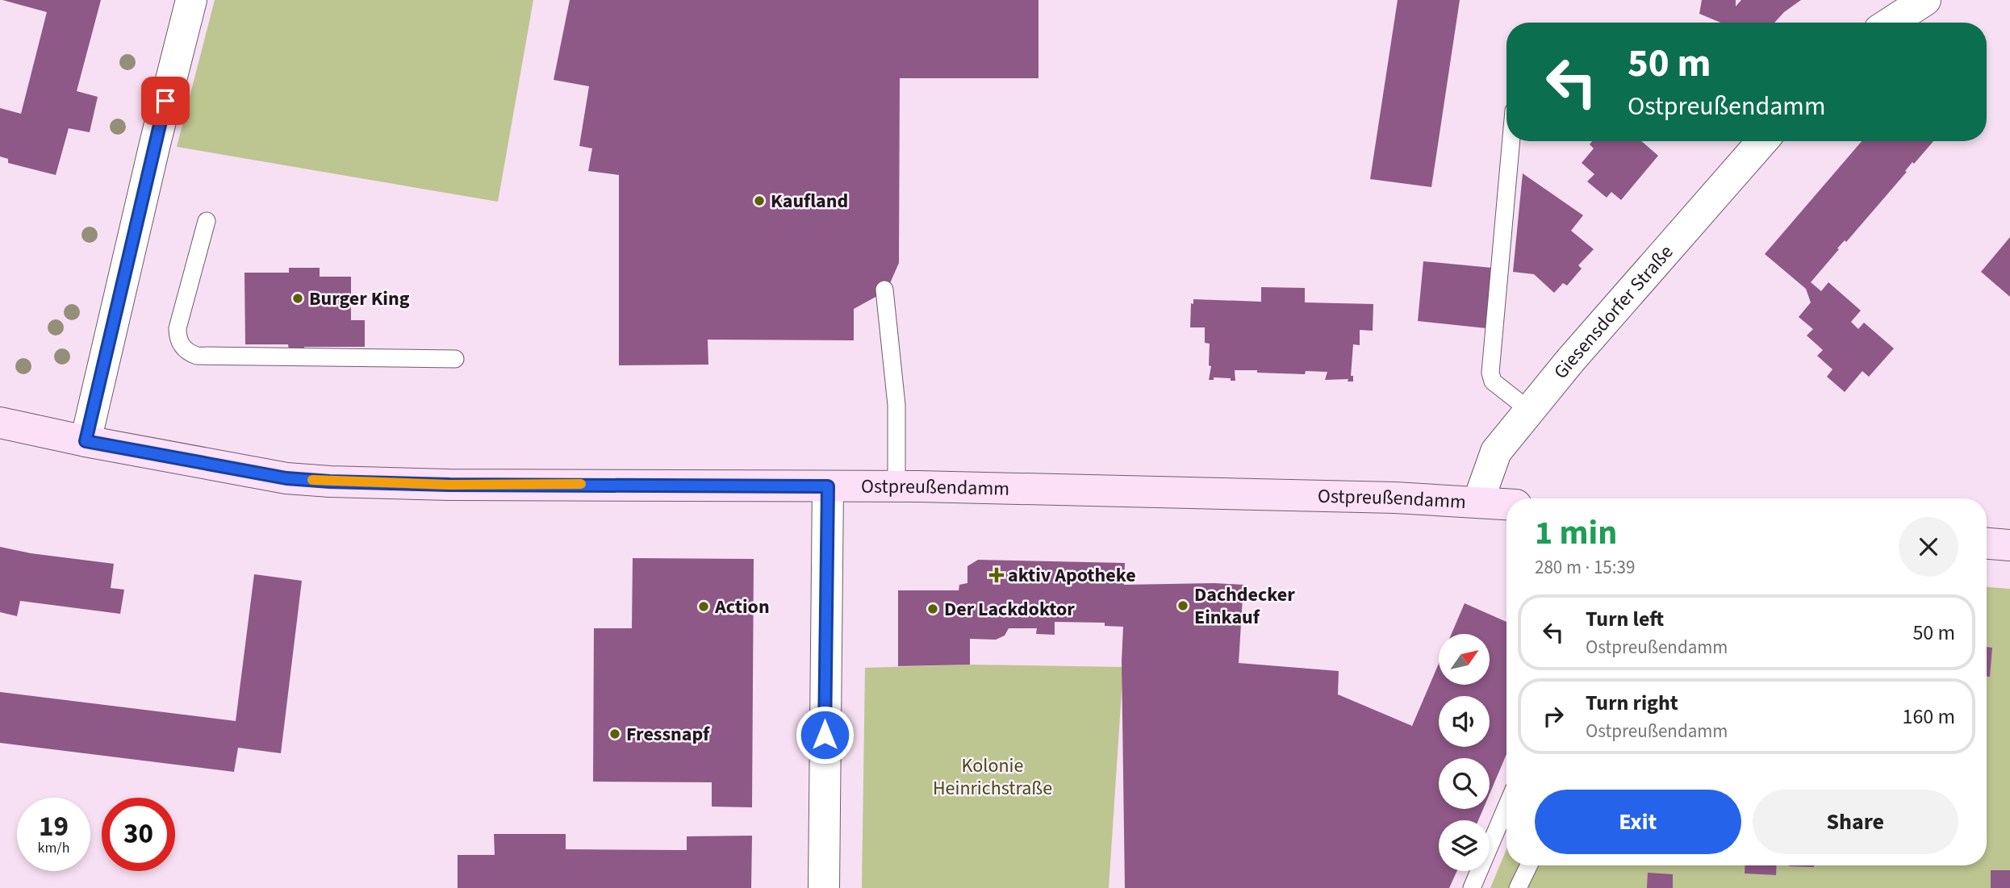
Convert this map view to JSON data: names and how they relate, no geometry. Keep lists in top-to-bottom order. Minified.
{"streets":{"main road":["Ostpreußendamm"],"street":["Giesensdorfer Straße"]},"crossings":[["Giesensdorfer Straße","Ostpreußendamm"]],"parks":["Kolonie Heinrichstraße"],"places":{"other":["Kaufland","Burger King","Dachdecker Einkauf","Action","Der Lackdoktor","Fressnapf"],"health":["aktiv Apotheke"]},"north":"top right","page":{"turn":["50 m","Ostpreußendamm"],"heading":["1 min","280 m · 15:39"],"list":[{"name":"Turn left","note":"Ostpreußendamm","value":"50 m"},{"name":"Turn right","note":"Ostpreußendamm","value":"160 m"}],"buttons":["Exit","Share"],"speed":"19 km/h","limit":"30"}}
